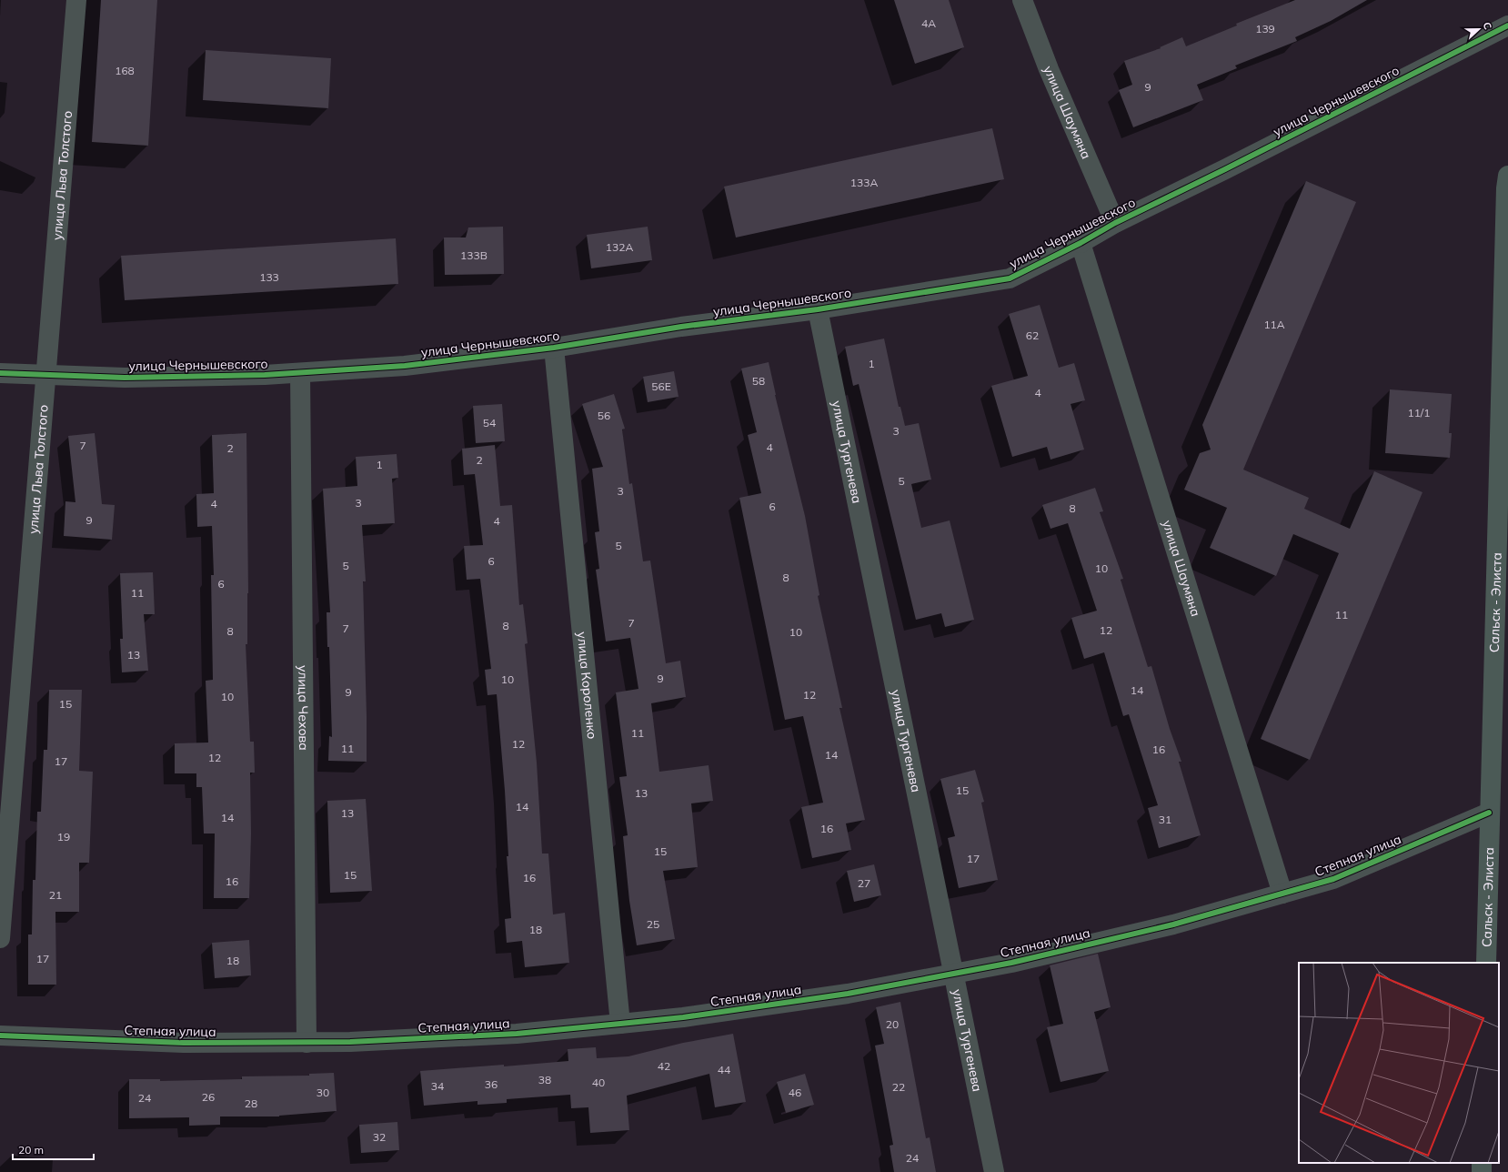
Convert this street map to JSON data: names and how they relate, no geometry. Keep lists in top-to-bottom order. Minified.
{"streets":{"main road":["Сальск - Элиста"],"street":["улица Чернышевского","улица Шаумяна","улица Льва Толстого","улица Тургенева","улица Короленко","улица Чехова","Степная улица"]},"crossings":[["улица Чернышевского","улица Шаумяна"],["улица Чернышевского","улица Льва Толстого"],["улица Чернышевского","улица Тургенева"],["улица Чернышевского","улица Короленко"],["улица Чернышевского","улица Чехова"],["улица Шаумяна","Степная улица"],["улица Тургенева","Степная улица"],["Сальск - Элиста","Степная улица"],["улица Короленко","Степная улица"],["улица Чехова","Степная улица"]],"house_numbers":["4А","139","168","9","133А","132А","133В","133","11А","62","1","58","56Е","4","11/1","56","54","3","7","4","2","2","1","5","3","3","4","6","8","9","4","5","6","5","10","8","6","11","11","7","8","7","12","8","10","13","9","10","14","9","12","10","15","11","12","11","16","14","12","17","15","13","14","13","14","31","16","19","15","17","15","16","16","27","21","25","18","17","18","20","42","44","38","40","36","34","22","30","46","26","24","28","32","24"],"scale_bar":"20 m","north":"right"}
